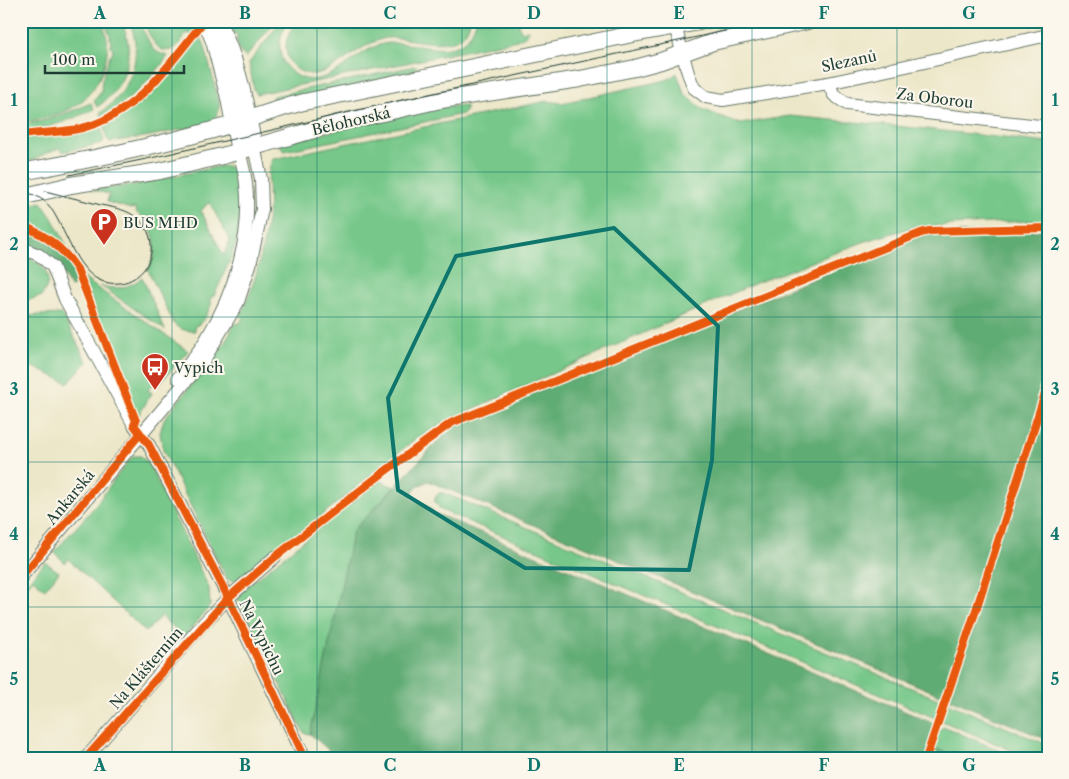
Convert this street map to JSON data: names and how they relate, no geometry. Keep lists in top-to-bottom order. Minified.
{"streets":{"main road":["Bělohorská"],"street":["Slezanů","Za Oborou","Ankarská","Na Vypichu","Na Klášterním"]},"crossings":[["Slezanů","Za Oborou"],["Slezanů","Bělohorská"],["Bělohorská","Ankarská"],["Ankarská","Na Vypichu"],["Na Vypichu","Na Klášterním"]],"places":{"parking":["BUS MHD"],"bus stop":["Vypich"]},"scale_bar":"100 m","grid":{"columns":["A","B","C","D","E","F","G"],"rows":["1","2","3","4","5"]}}
